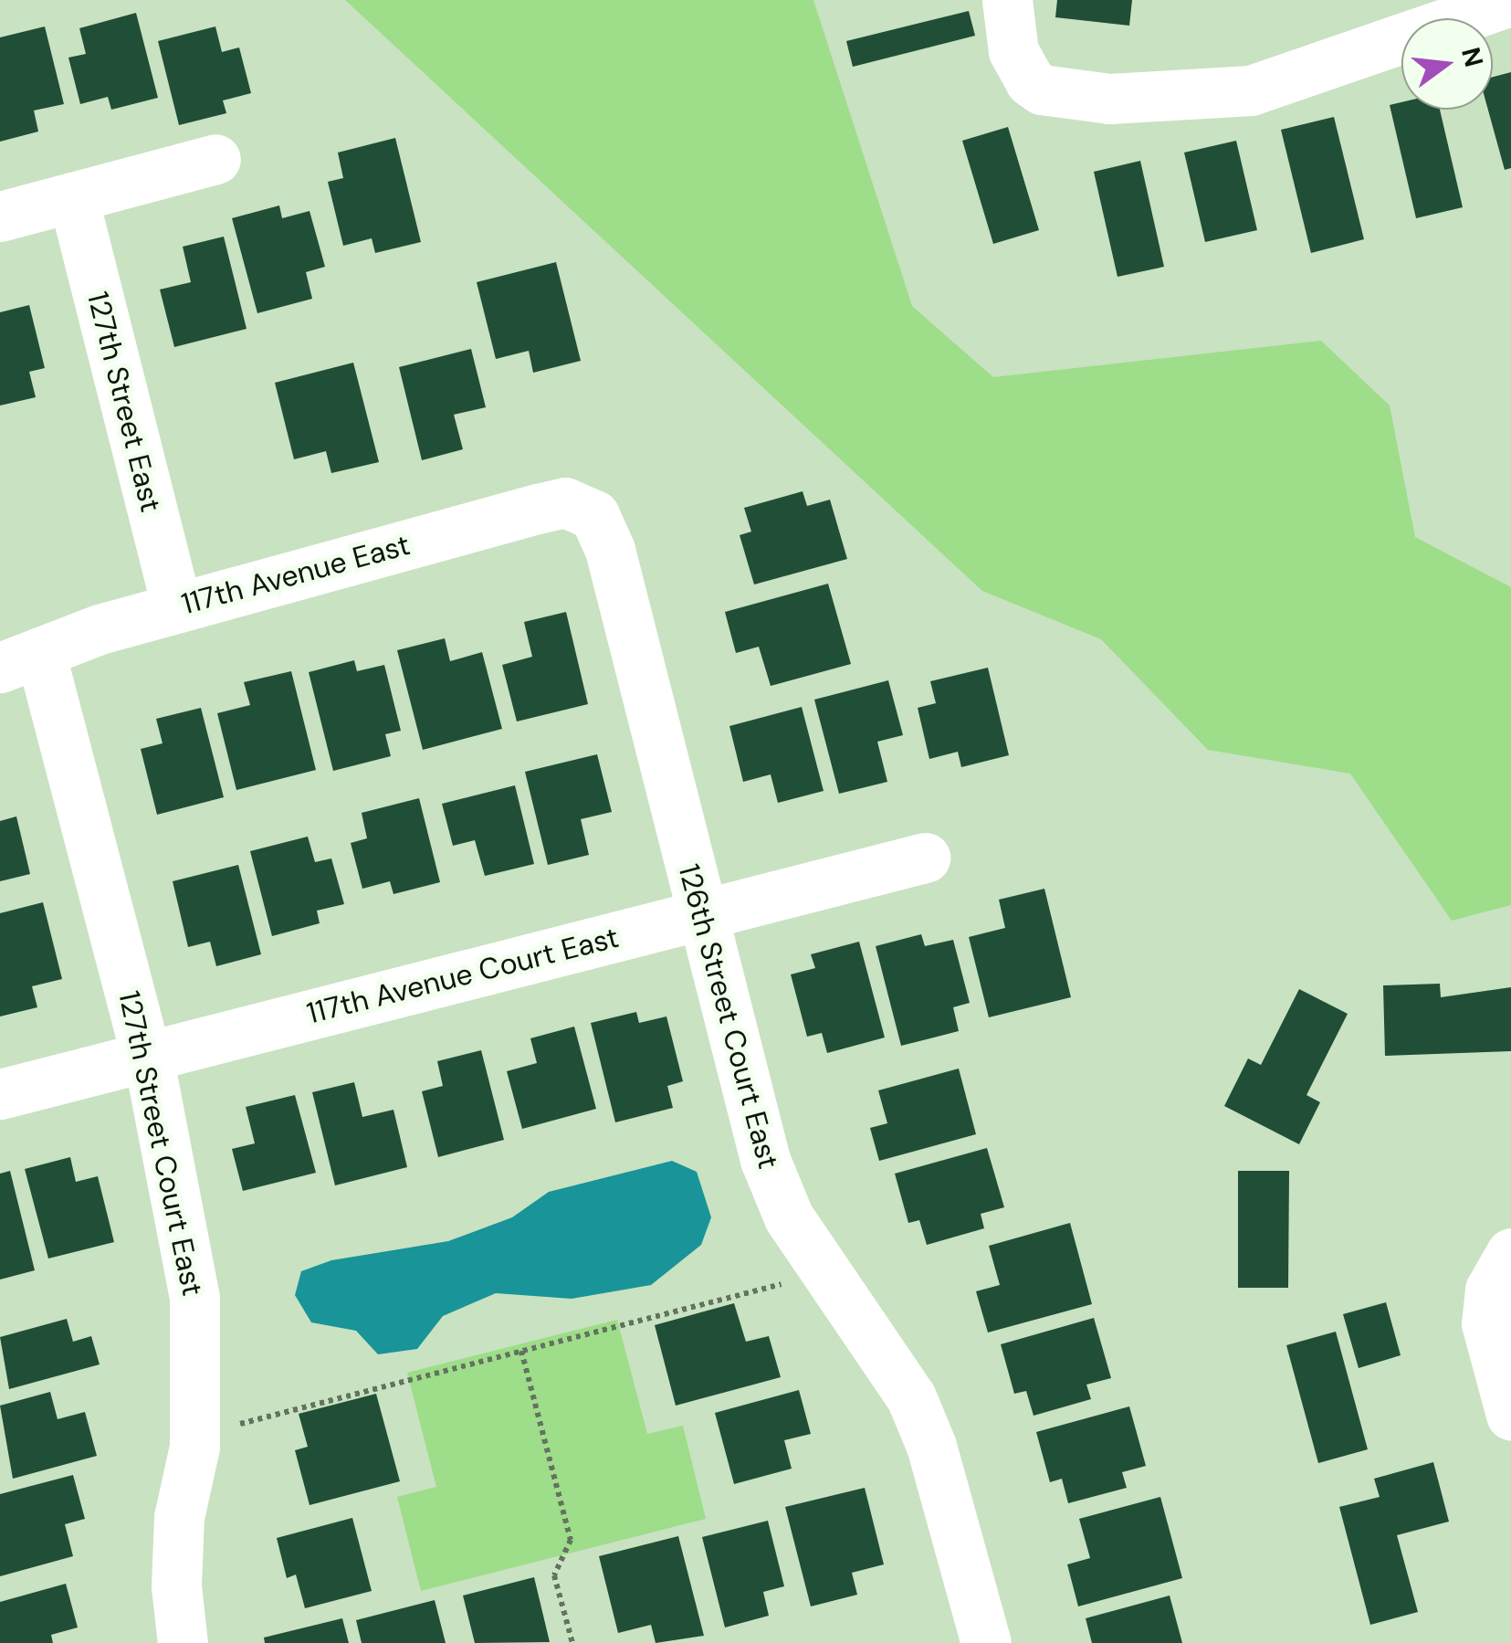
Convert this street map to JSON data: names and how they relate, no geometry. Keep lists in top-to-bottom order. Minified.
{"streets":{"street":["127th Street East","117th Avenue East","117th Avenue Court East","126th Street Court East","127th Street Court East"]},"crossings":[["127th Street East","117th Avenue East"],["117th Avenue East","126th Street Court East"],["117th Avenue East","127th Street Court East"],["117th Avenue Court East","126th Street Court East"],["117th Avenue Court East","127th Street Court East"]],"north":"right"}
